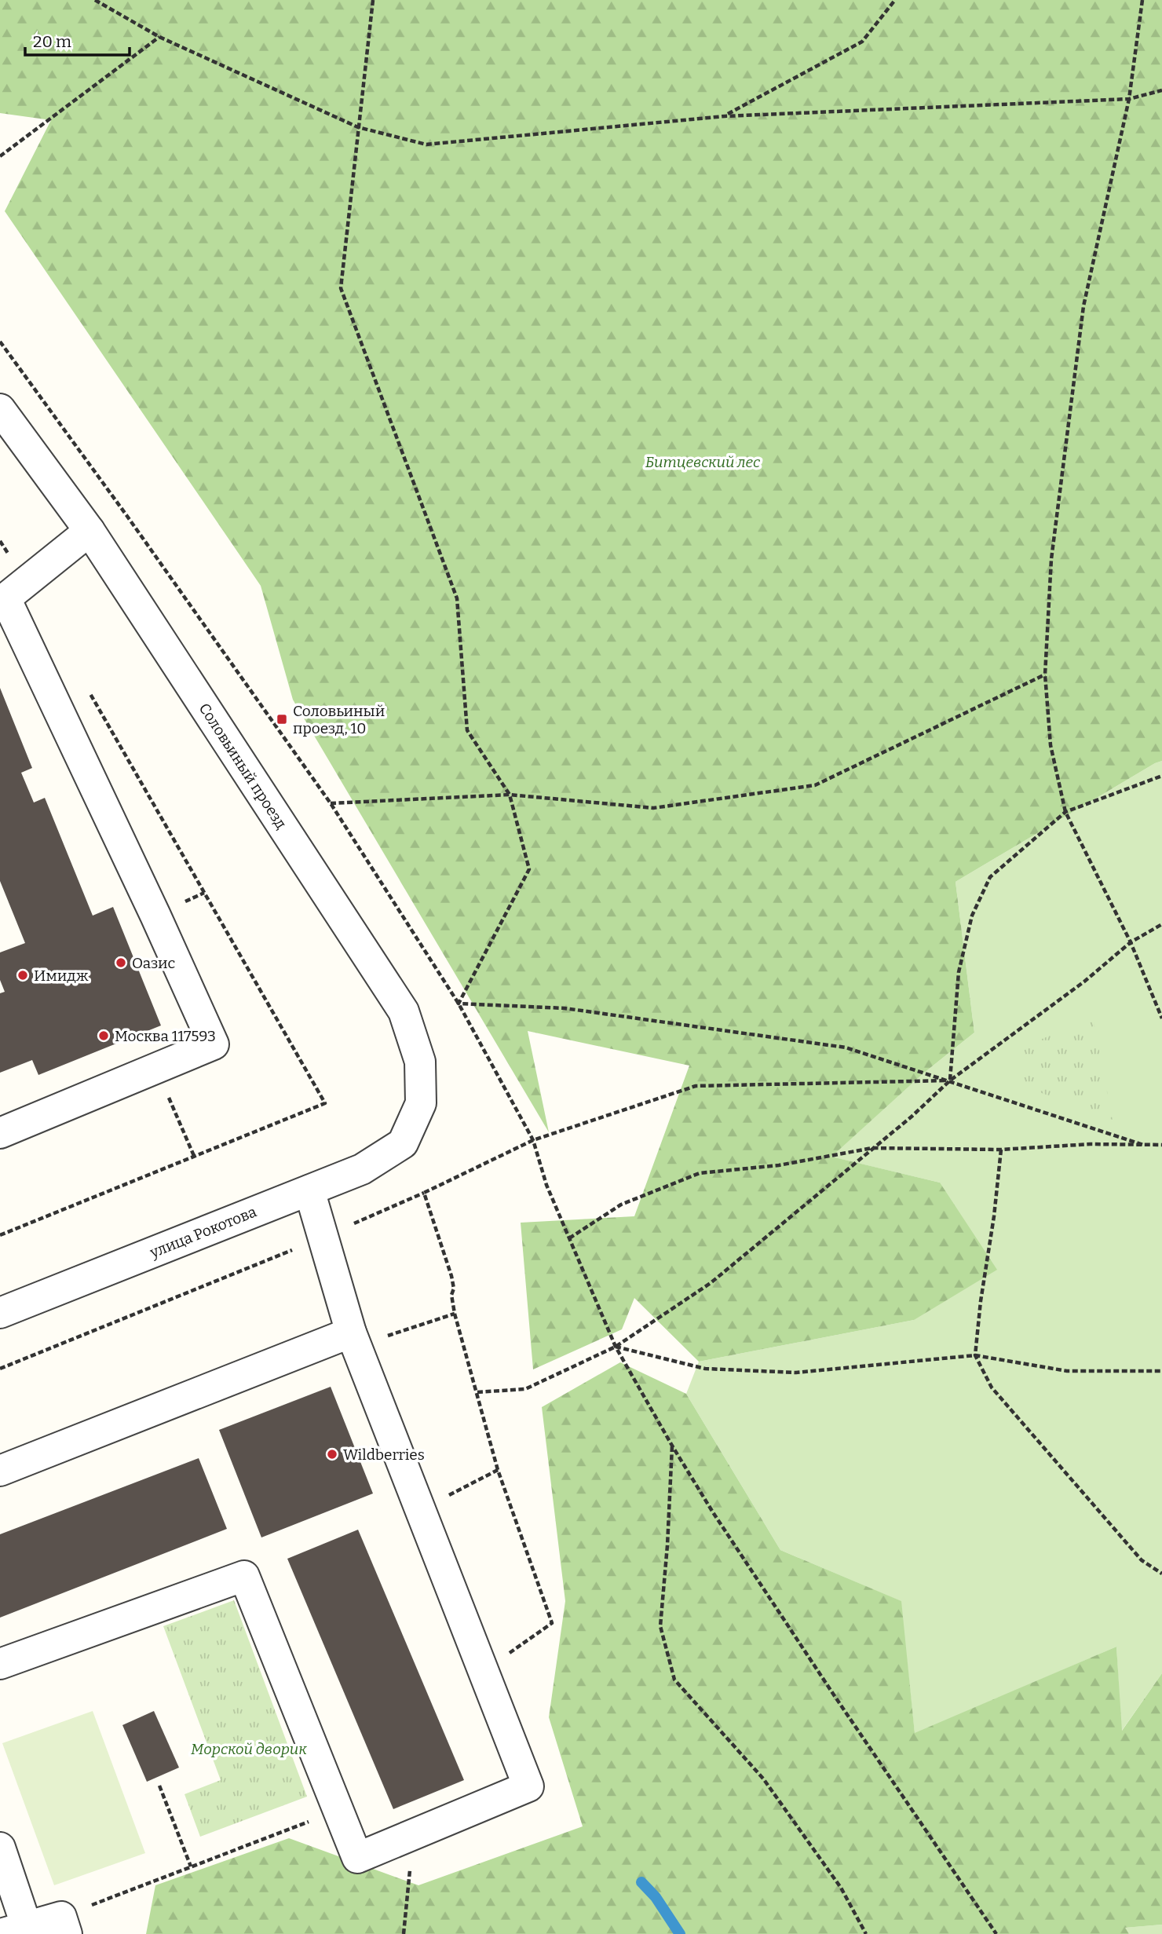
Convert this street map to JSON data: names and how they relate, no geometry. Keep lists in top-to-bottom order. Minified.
{"streets":{"street":["Соловьиный проезд","улица Рокотова"]},"crossings":[["Соловьиный проезд","улица Рокотова"]],"parks":["Битцевский лес","Морской дворик"],"places":{"transit":["Соловьиный проезд, 10"],"other":["Оазис","Имидж","Москва 117593","Wildberries"]},"scale_bar":"20 m"}
